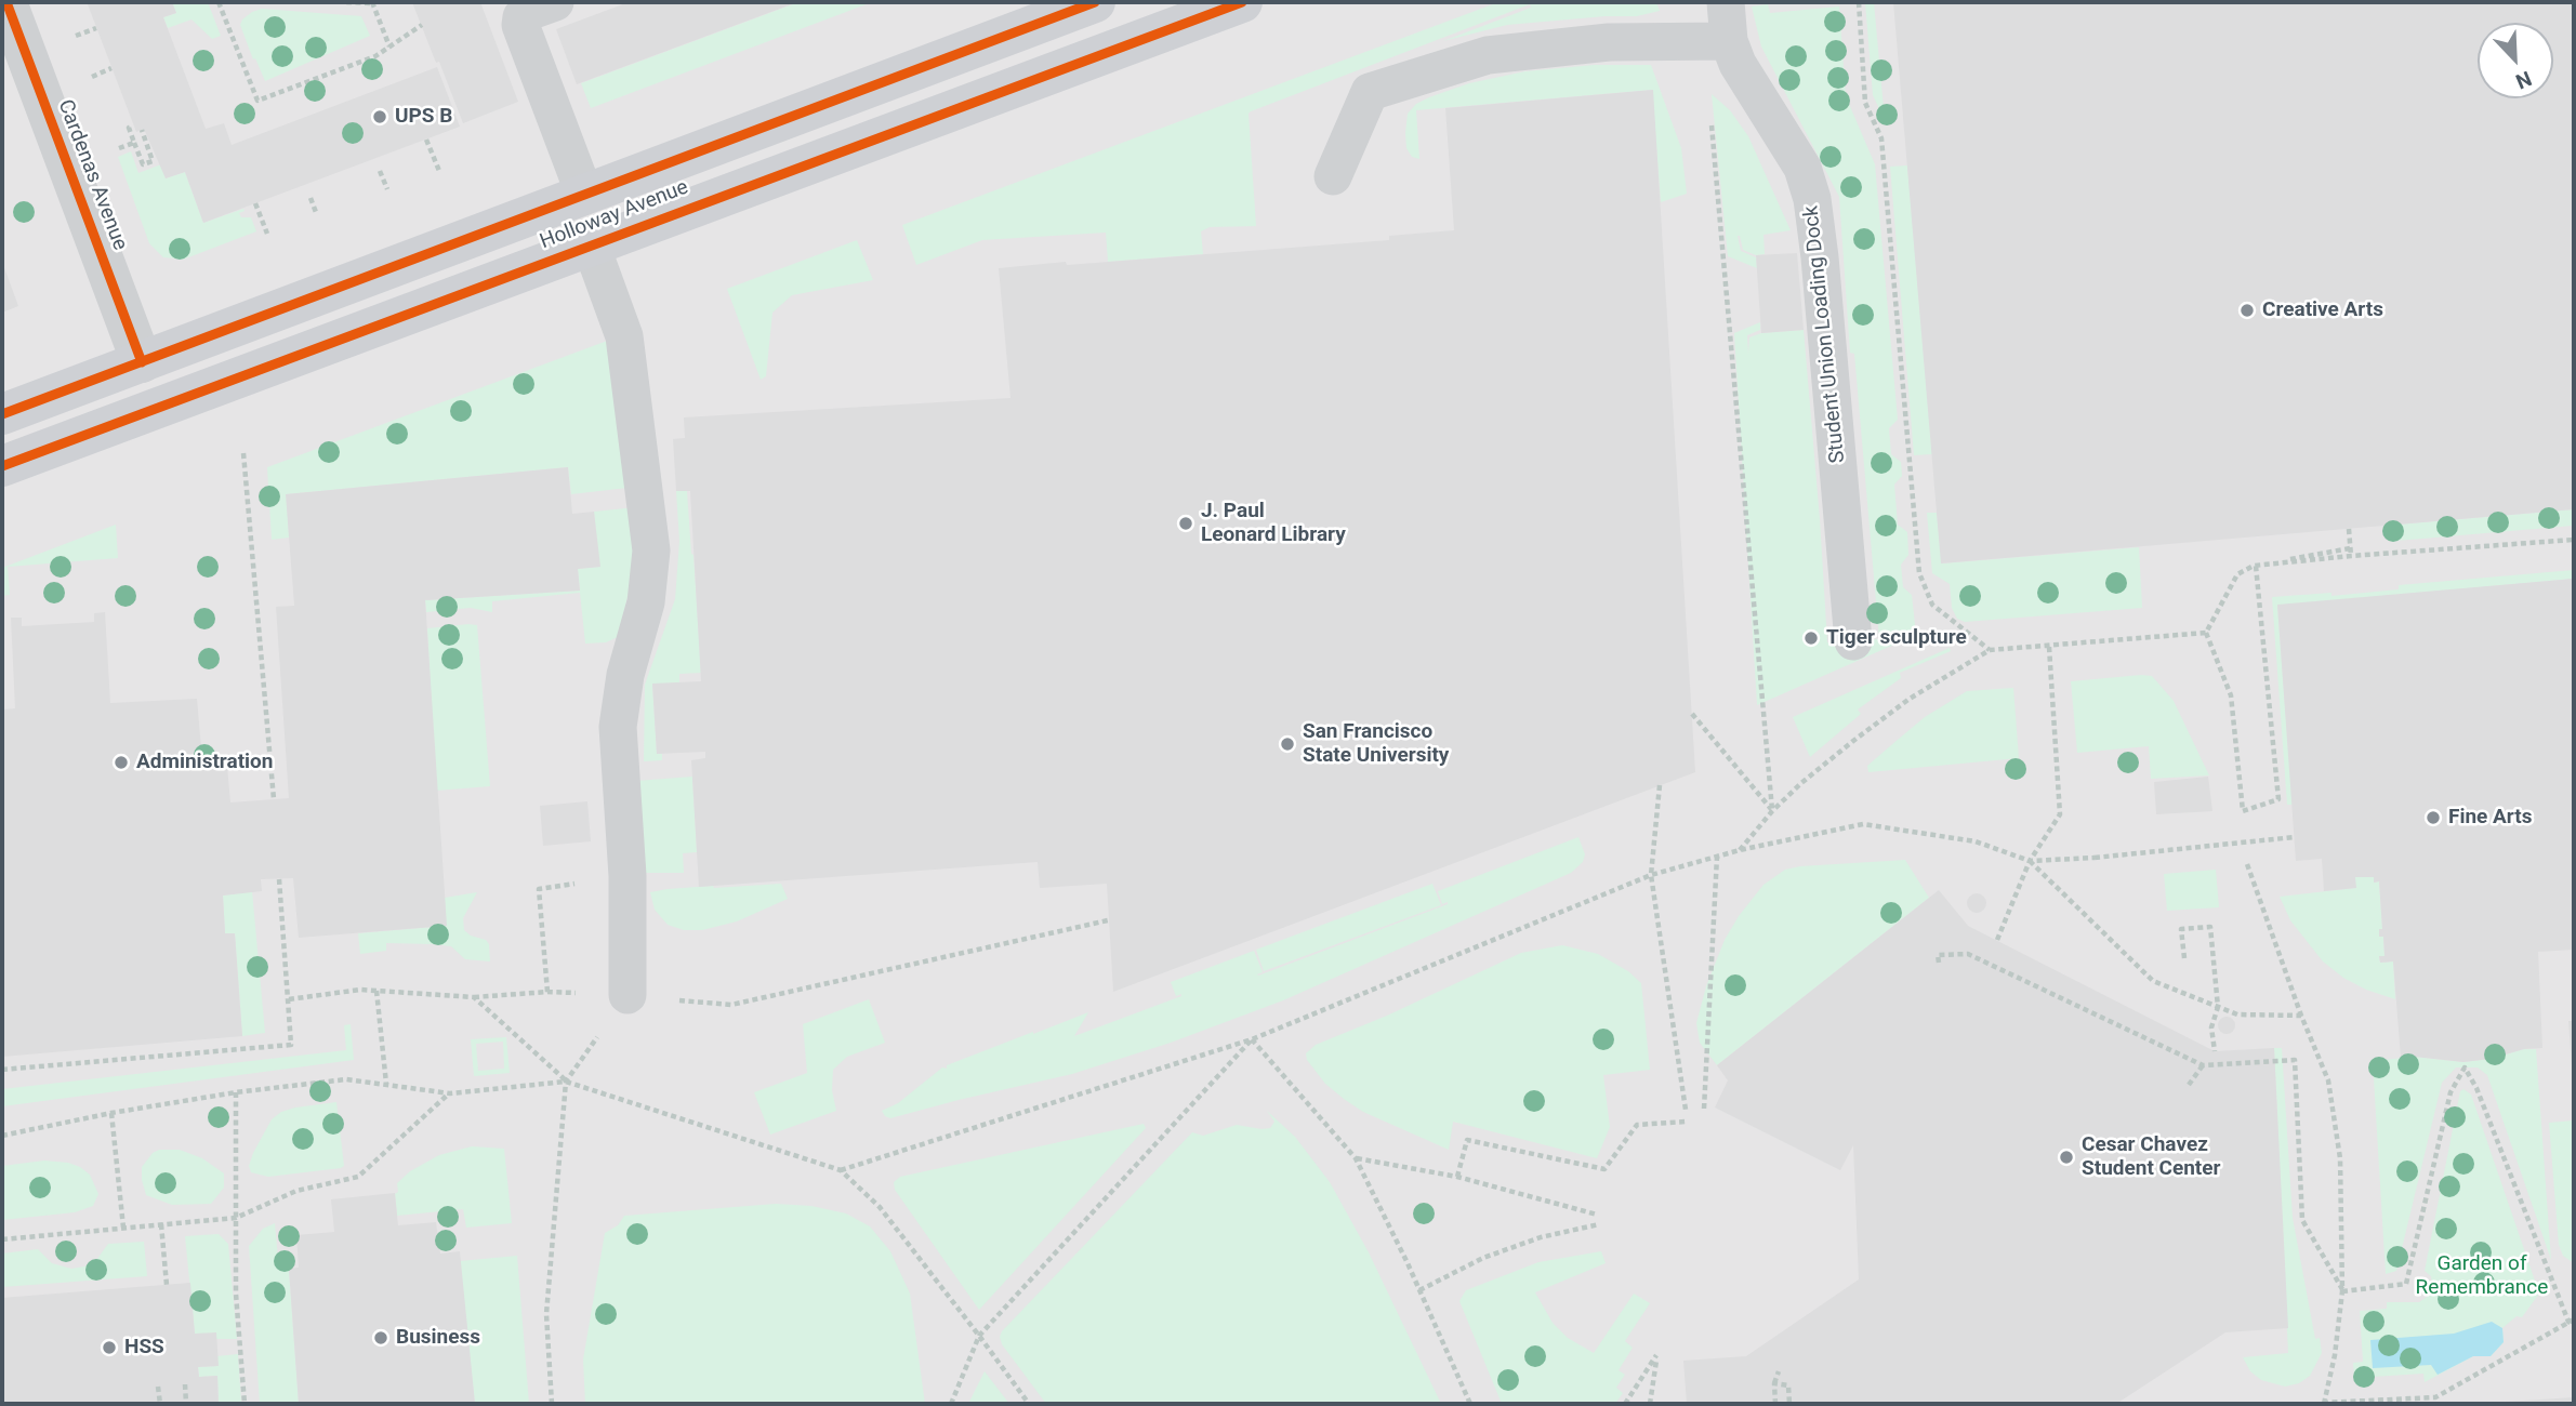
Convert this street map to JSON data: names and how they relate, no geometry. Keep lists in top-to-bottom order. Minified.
{"streets":{"street":["Cardenas Avenue","Holloway Avenue"],"lane":["Student Union Loading Dock"]},"crossings":[["Cardenas Avenue","Holloway Avenue"]],"parks":["Garden of Remembrance"],"places":["UPS B","Creative Arts","J. Paul Leonard Library","Tiger sculpture","San Francisco State University","Administration","Fine Arts","Cesar Chavez Student Center","Business","HSS"],"north":"bottom right"}
